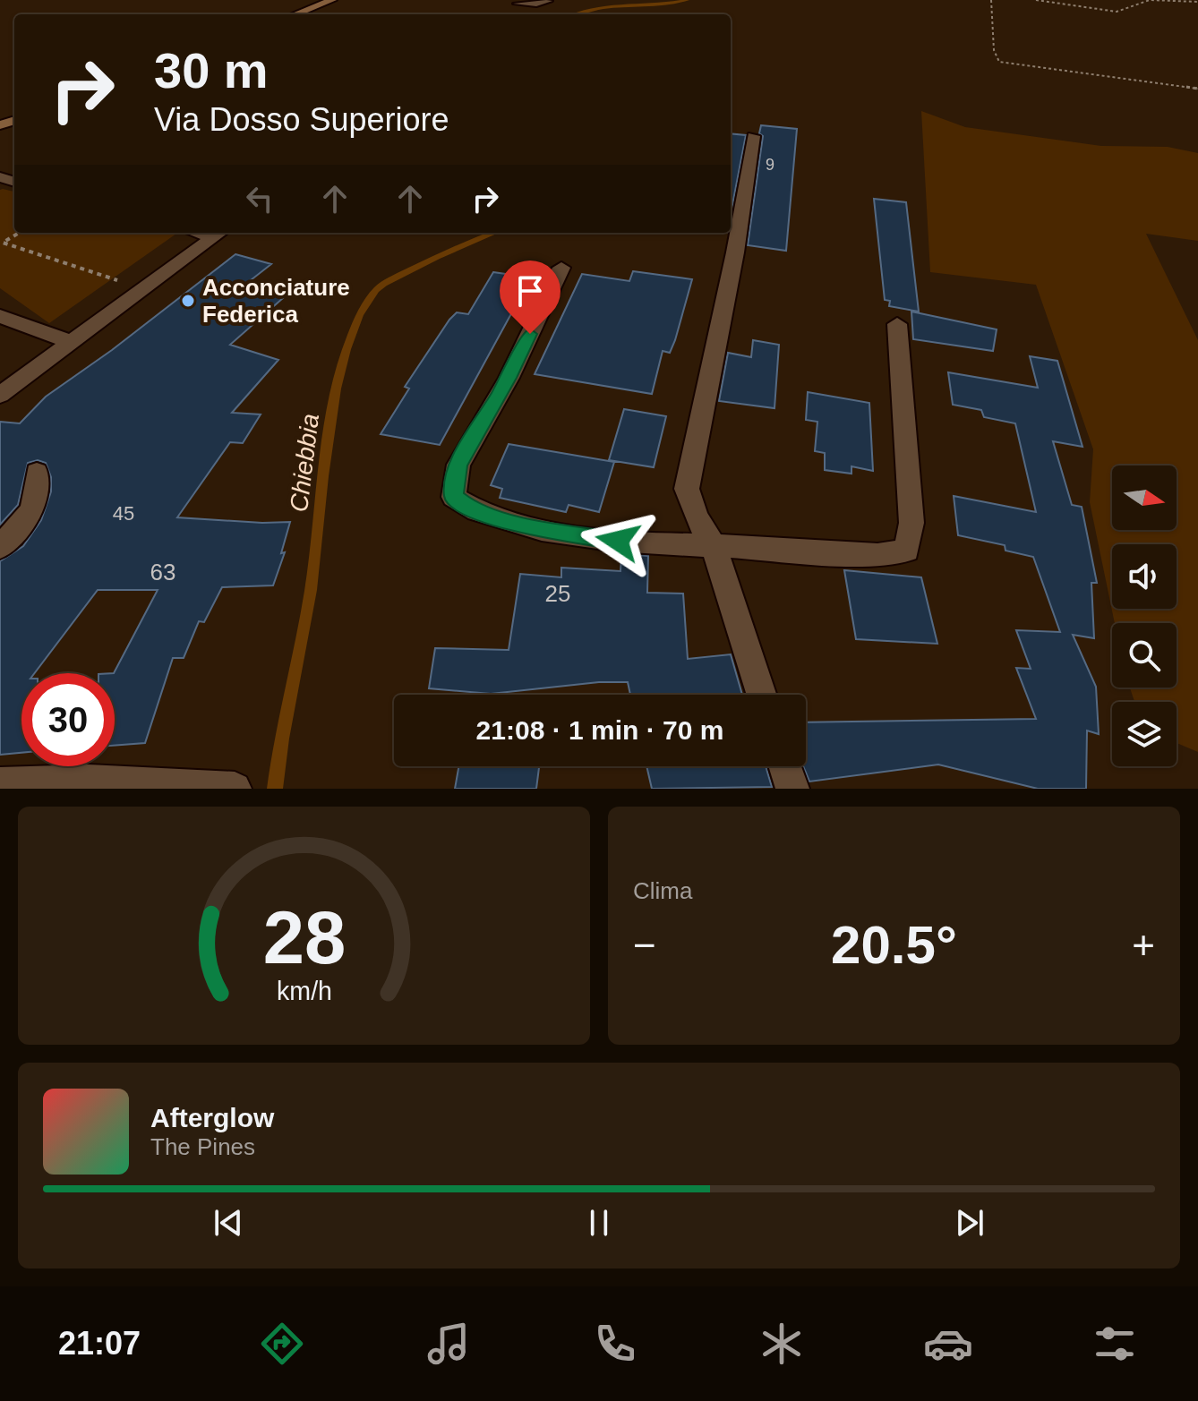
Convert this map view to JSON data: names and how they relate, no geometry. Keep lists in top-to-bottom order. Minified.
{"water":["Chiebbia"],"places":["Acconciature Federica"],"house_numbers":["9","45","63","25"],"north":"right","page":{"turn":["30 m","Via Dosso Superiore"],"limit":"30","trip":"21:08 · 1 min · 70 m","tile":"Clima","heat":["−","20.5°","+"],"song":["Afterglow","The Pines"],"tabs":"21:07","gauge":["28","km/h"]}}
